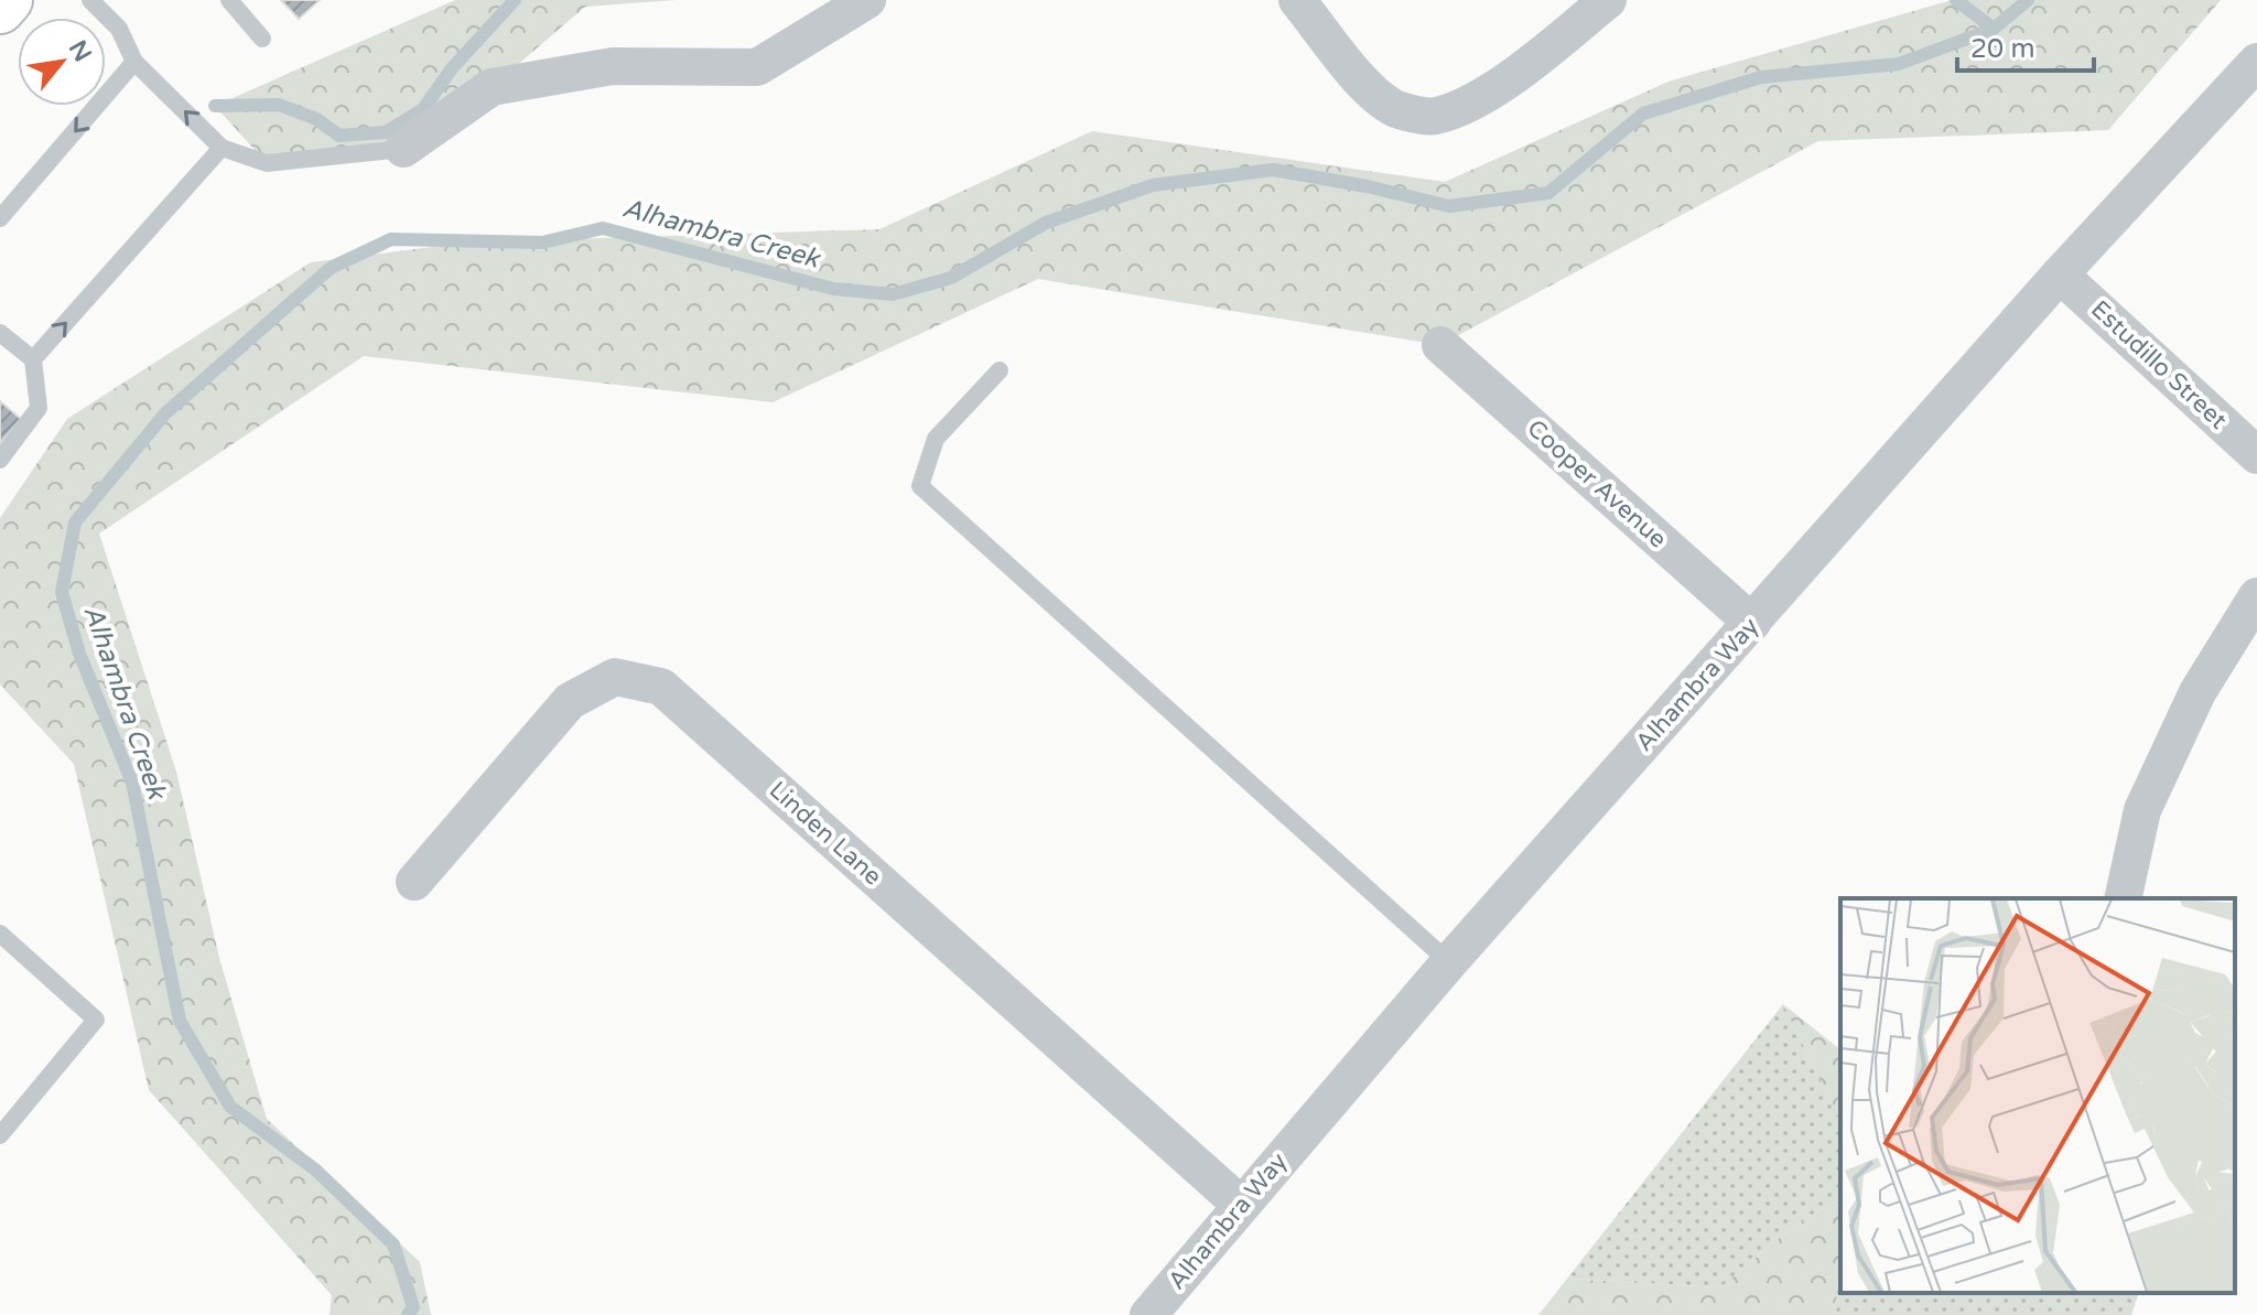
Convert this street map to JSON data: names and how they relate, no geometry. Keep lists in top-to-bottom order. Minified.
{"streets":{"street":["Estudillo Street","Cooper Avenue","Alhambra Way","Linden Lane"]},"crossings":[["Estudillo Street","Alhambra Way"],["Cooper Avenue","Alhambra Way"],["Alhambra Way","Linden Lane"]],"water":["Alhambra Creek"],"scale_bar":"20 m","north":"top right"}
